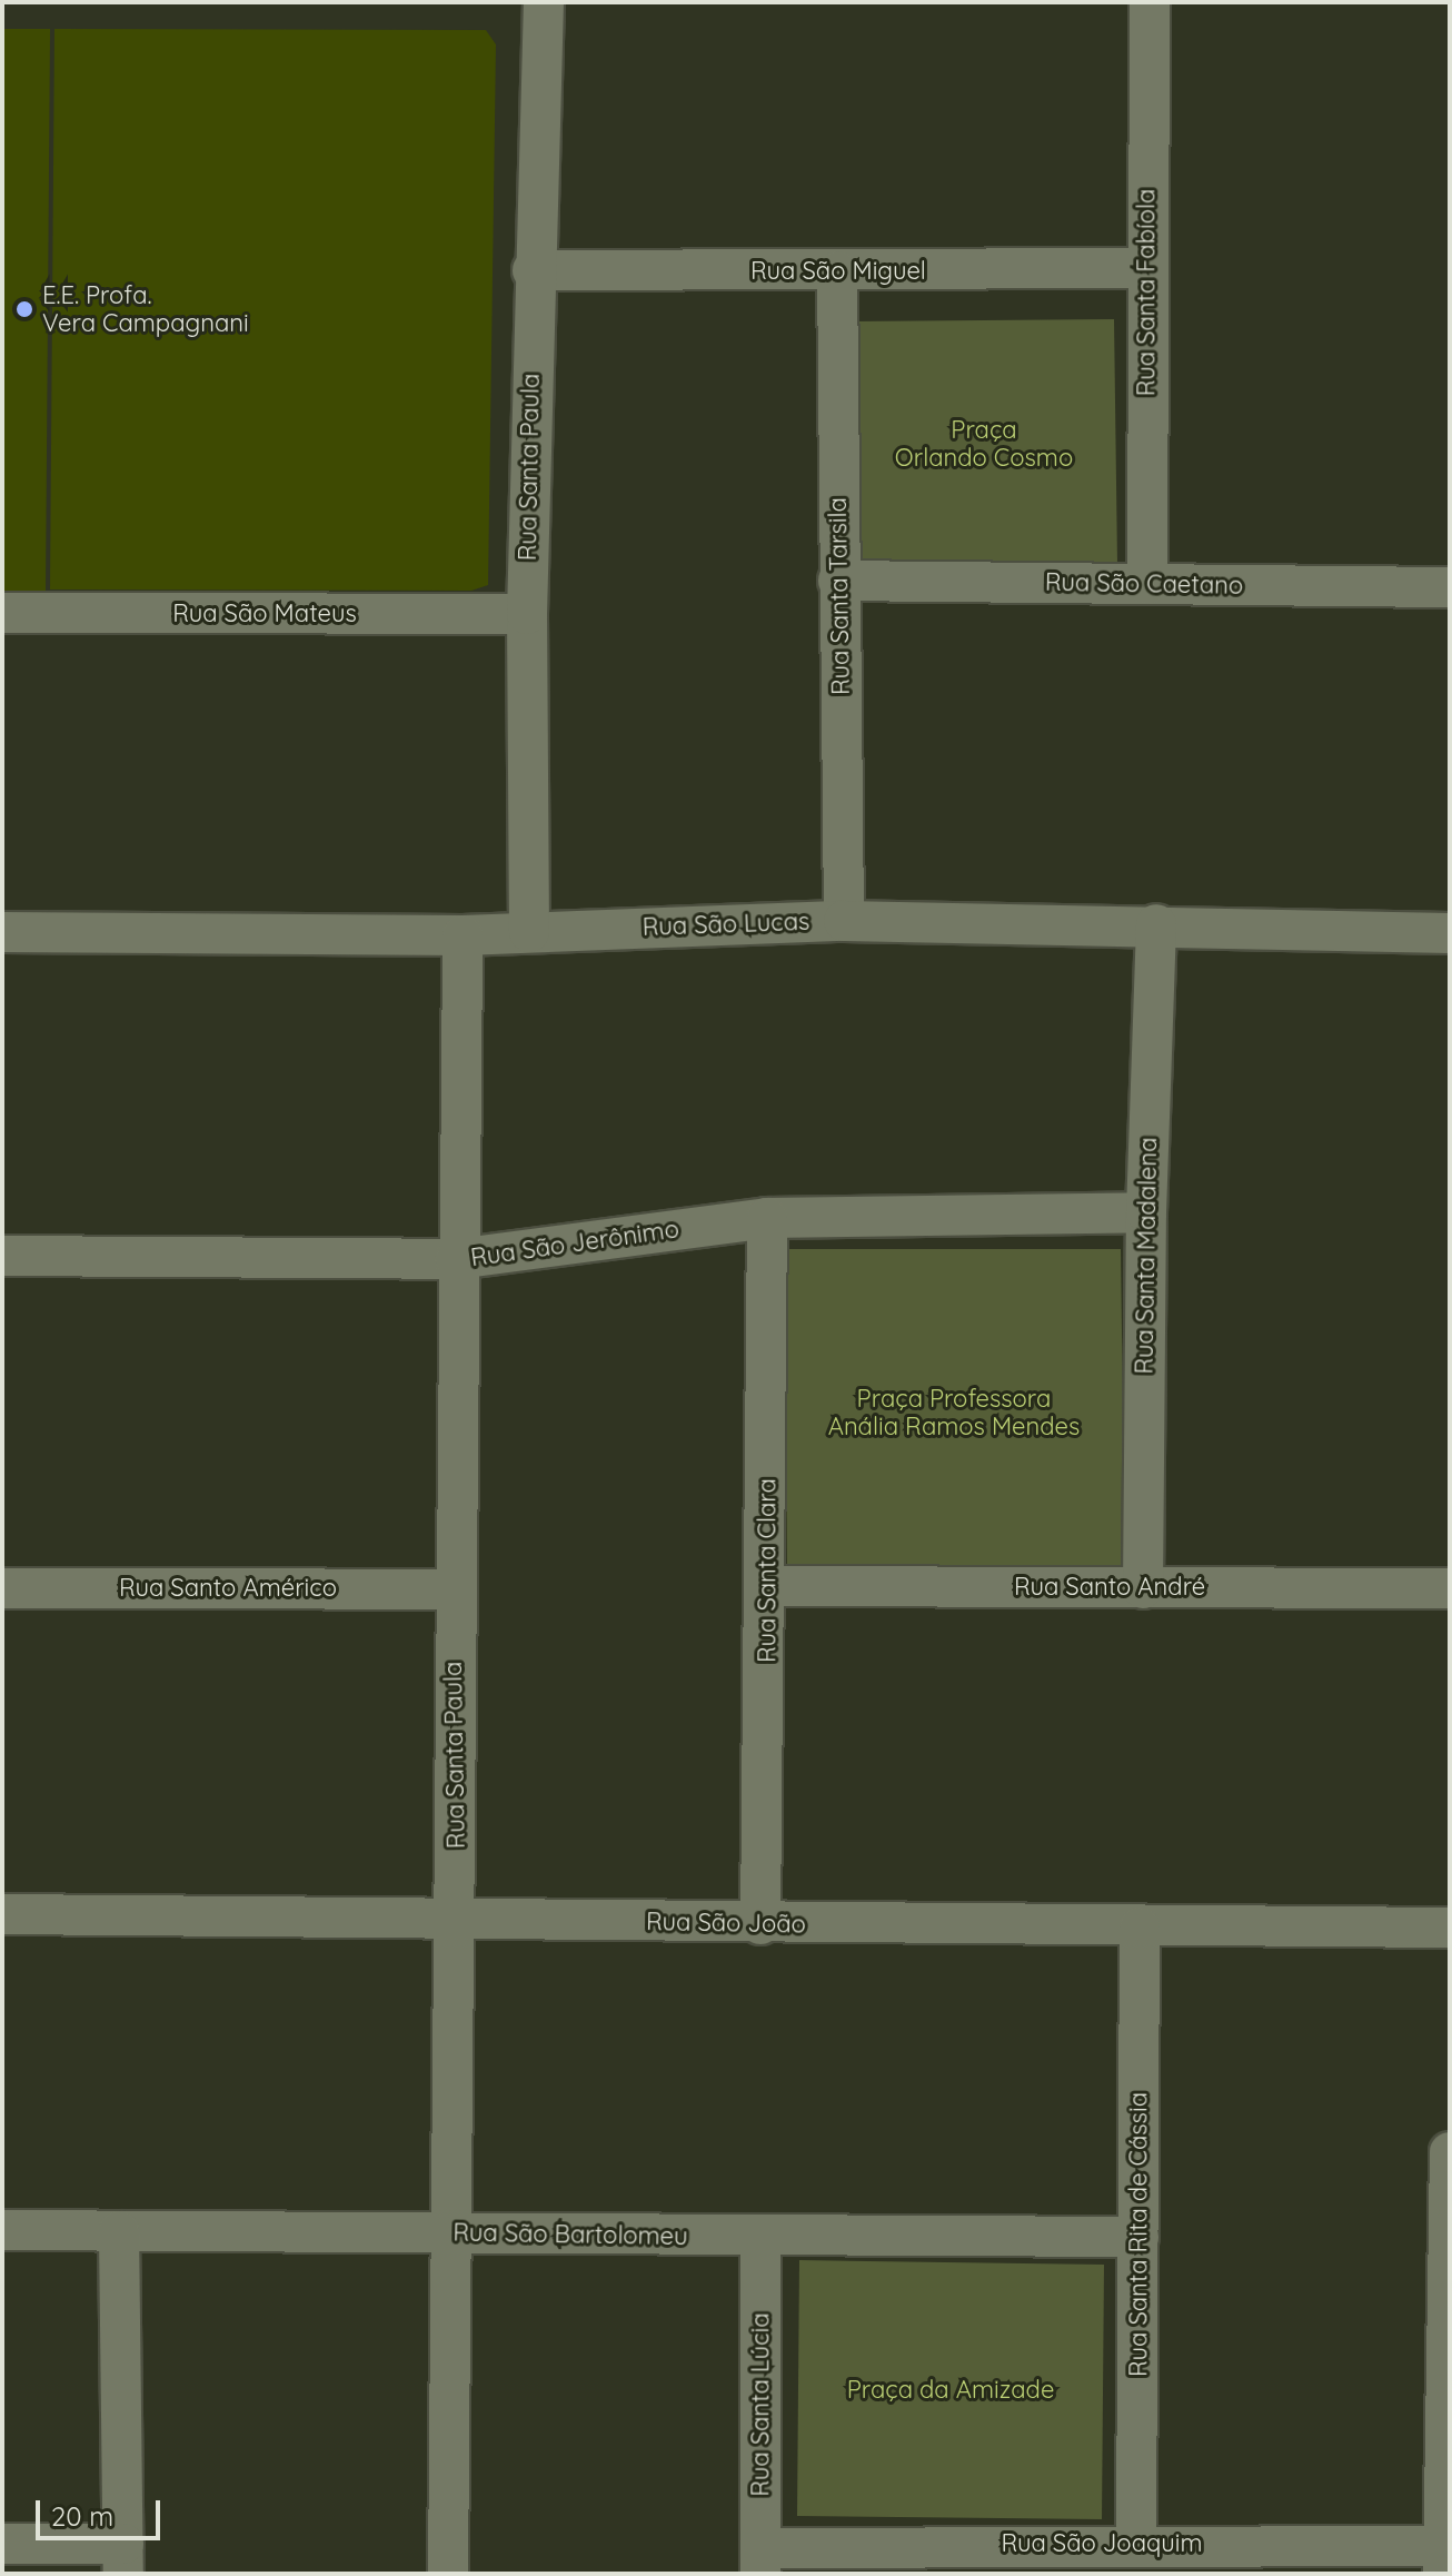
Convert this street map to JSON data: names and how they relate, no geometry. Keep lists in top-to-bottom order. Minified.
{"streets":{"street":["Rua São Miguel","Rua Santa Fabíola","Rua Santa Paula","Rua São Caetano","Rua Santa Tarsila","Rua São Mateus","Rua São Lucas","Rua São Jerônimo","Rua Santa Madalena","Rua Santa Clara","Rua Santo André","Rua Santo Américo","Rua São João","Rua São Bartolomeu","Rua Santa Rita de Cássia","Rua Santa Lúcia","Rua São Joaquim"]},"crossings":[["Rua São Miguel","Rua Santa Fabíola"],["Rua São Miguel","Rua Santa Paula"],["Rua São Miguel","Rua Santa Tarsila"],["Rua Santa Fabíola","Rua São Caetano"],["Rua Santa Paula","Rua São Mateus"],["Rua Santa Paula","Rua São Lucas"],["Rua Santa Paula","Rua São Jerônimo"],["Rua Santa Paula","Rua Santo Américo"],["Rua Santa Paula","Rua São João"],["Rua Santa Paula","Rua São Bartolomeu"],["Rua São Caetano","Rua Santa Tarsila"],["Rua Santa Tarsila","Rua São Lucas"],["Rua São Lucas","Rua Santa Madalena"],["Rua São Jerônimo","Rua Santa Madalena"],["Rua São Jerônimo","Rua Santa Clara"],["Rua Santa Madalena","Rua Santo André"],["Rua Santa Clara","Rua Santo André"],["Rua Santa Clara","Rua São João"],["Rua São João","Rua Santa Rita de Cássia"],["Rua São Bartolomeu","Rua Santa Rita de Cássia"],["Rua São Bartolomeu","Rua Santa Lúcia"],["Rua Santa Rita de Cássia","Rua São Joaquim"],["Rua Santa Lúcia","Rua São Joaquim"]],"parks":["Praça Orlando Cosmo","Praça Professora Anália Ramos Mendes","Praça da Amizade"],"places":["E.E. Profa. Vera Campagnani"],"scale_bar":"20 m"}
